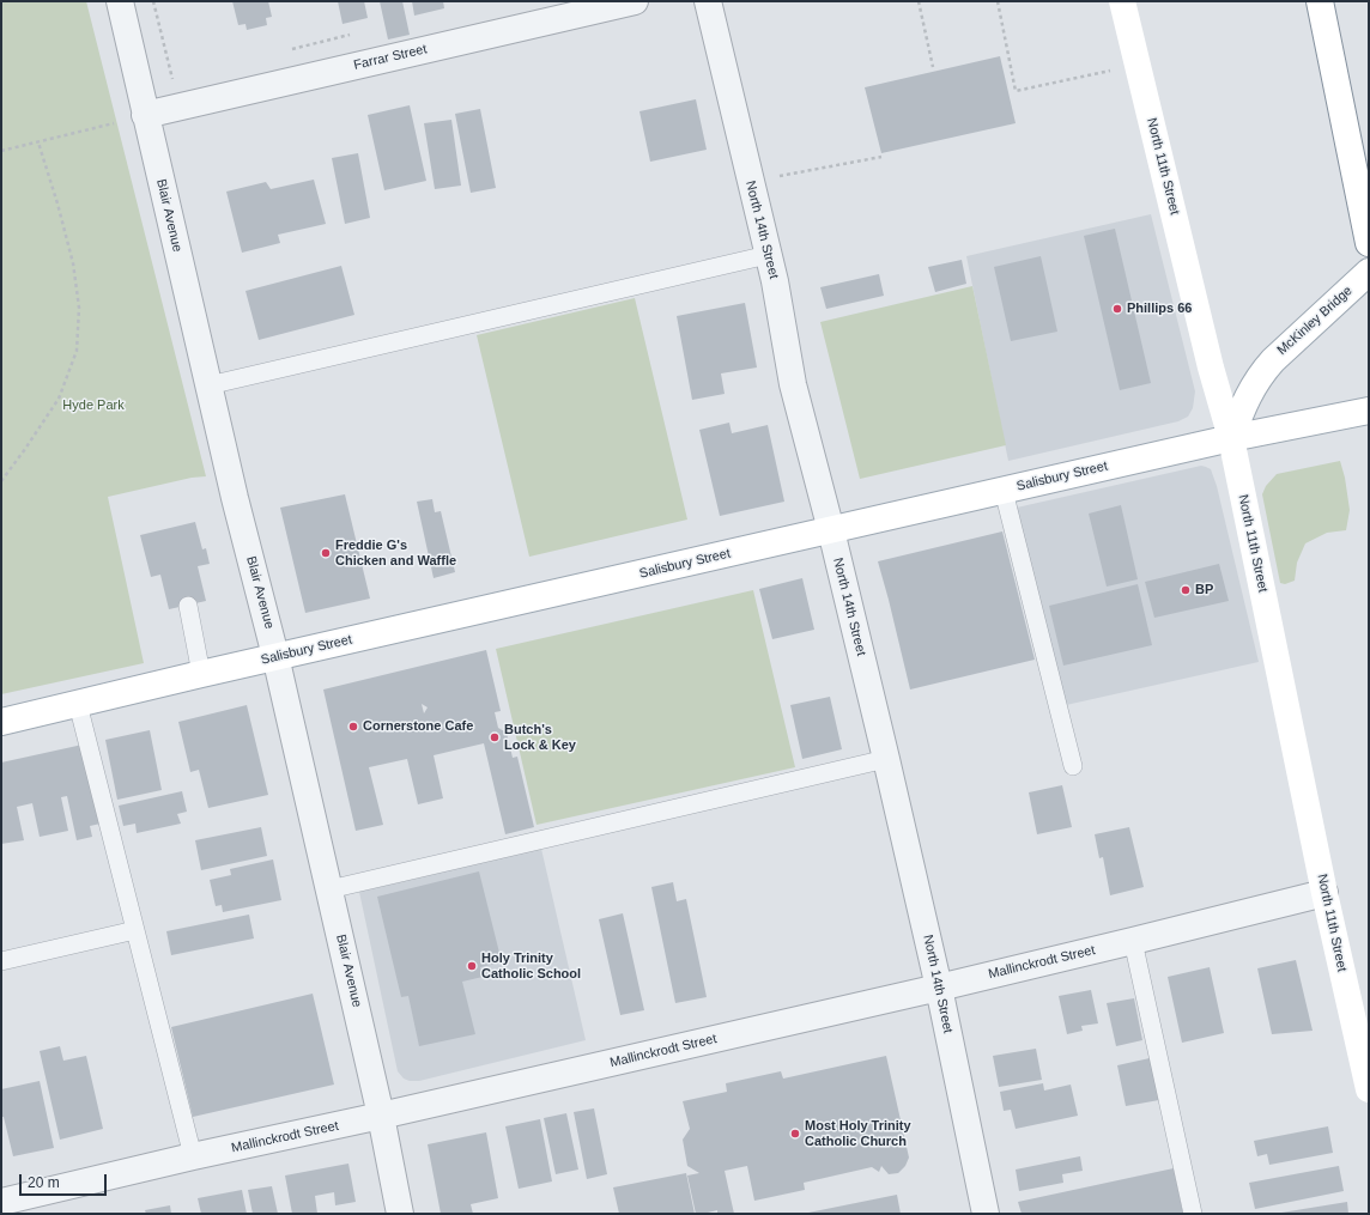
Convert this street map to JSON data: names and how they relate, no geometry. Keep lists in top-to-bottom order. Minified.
{"streets":{"main road":["North 11th Street","McKinley Bridge","Salisbury Street"],"street":["Farrar Street","Blair Avenue","North 14th Street","Mallinckrodt Street"]},"crossings":[["Farrar Street","Blair Avenue"],["North 11th Street","McKinley Bridge"],["North 11th Street","Salisbury Street"],["North 11th Street","Mallinckrodt Street"],["Blair Avenue","Salisbury Street"],["Blair Avenue","Mallinckrodt Street"],["North 14th Street","Salisbury Street"],["North 14th Street","Mallinckrodt Street"],["McKinley Bridge","Salisbury Street"]],"parks":["Hyde Park"],"places":["Phillips 66","Freddie G's Chicken and Waffle","BP","Cornerstone Cafe","Butch's Lock & Key","Holy Trinity Catholic School","Most Holy Trinity Catholic Church"],"scale_bar":"20 m"}
